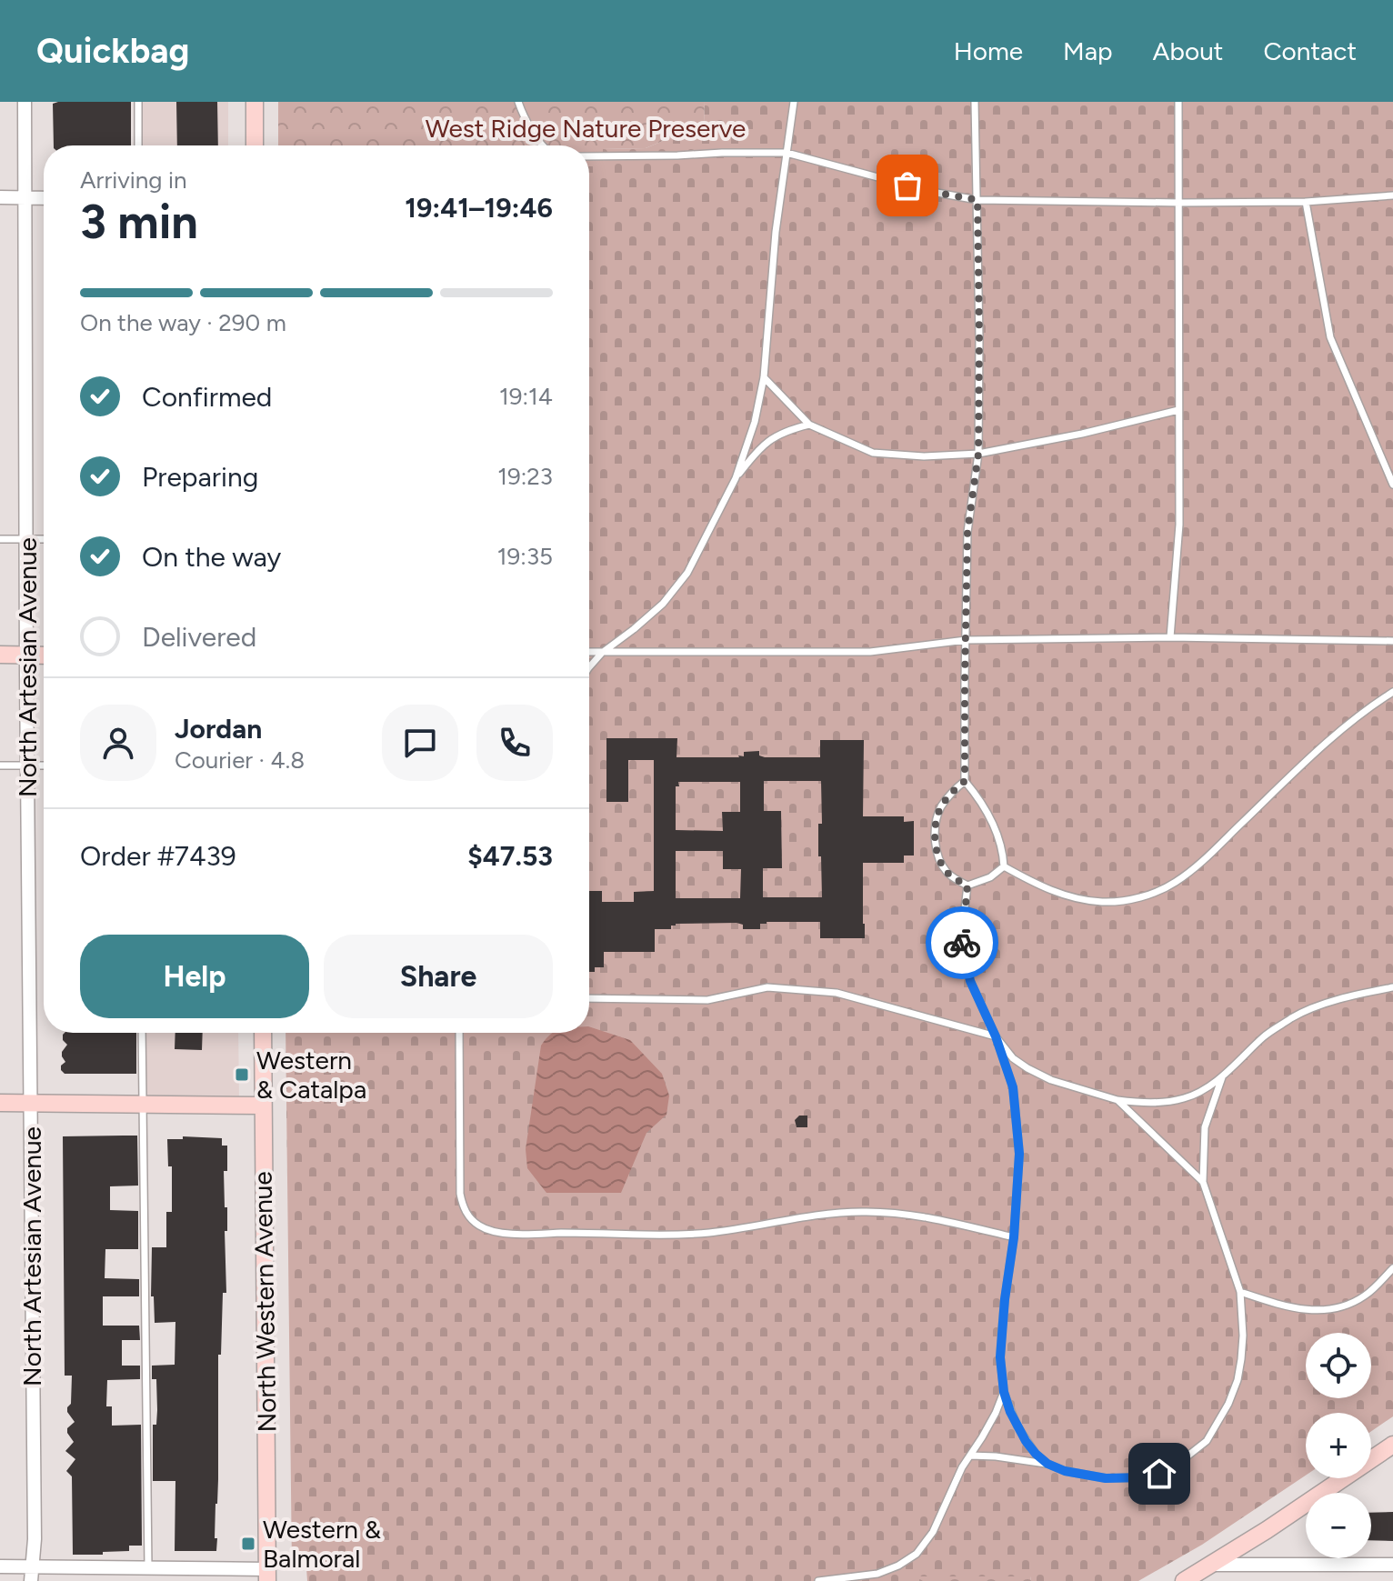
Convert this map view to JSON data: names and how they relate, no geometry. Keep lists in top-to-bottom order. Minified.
{"streets":{"main road":["North Western Avenue"],"street":["North Artesian Avenue"]},"parks":["West Ridge Nature Preserve"],"places":{"transit":["Western & Catalpa","Western & Balmoral"]},"page":{"header":"Quickbag","nav":["Home","Map","About","Contact"],"heading":["3 min","Arriving in","19:41–19:46"],"panel":["Jordan","Courier · 4.8","Order #7439","$47.53"],"bar":"On the way · 290 m","list":[["Confirmed","19:14"],["Preparing","19:23"],["On the way","19:35"],"Delivered"],"buttons":["Help","Share"],"map_buttons":["+","−"]}}
